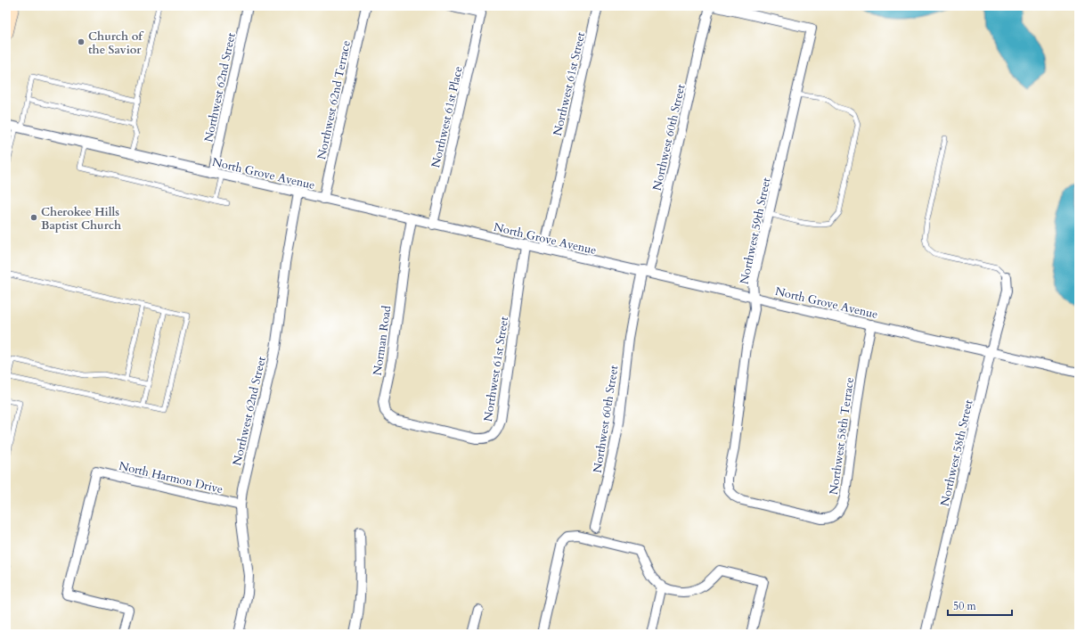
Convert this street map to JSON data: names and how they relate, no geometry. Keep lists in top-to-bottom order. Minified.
{"streets":{"street":["Northwest 61st Street","Northwest 62nd Street","Northwest 62nd Terrace","Northwest 61st Place","Northwest 60th Street","North Grove Avenue","Northwest 59th Street","Norman Road","Northwest 58th Terrace","Northwest 58th Street","North Harmon Drive"]},"crossings":[["Northwest 61st Street","North Grove Avenue"],["Northwest 61st Street","Norman Road"],["Northwest 62nd Street","North Grove Avenue"],["Northwest 62nd Street","North Harmon Drive"],["Northwest 62nd Terrace","North Grove Avenue"],["Northwest 61st Place","North Grove Avenue"],["Northwest 60th Street","North Grove Avenue"],["North Grove Avenue","Northwest 59th Street"],["North Grove Avenue","Norman Road"],["North Grove Avenue","Northwest 58th Terrace"],["North Grove Avenue","Northwest 58th Street"],["Northwest 59th Street","Northwest 58th Terrace"]],"places":["Church of the Savior","Cherokee Hills Baptist Church"],"scale_bar":"50 m"}
